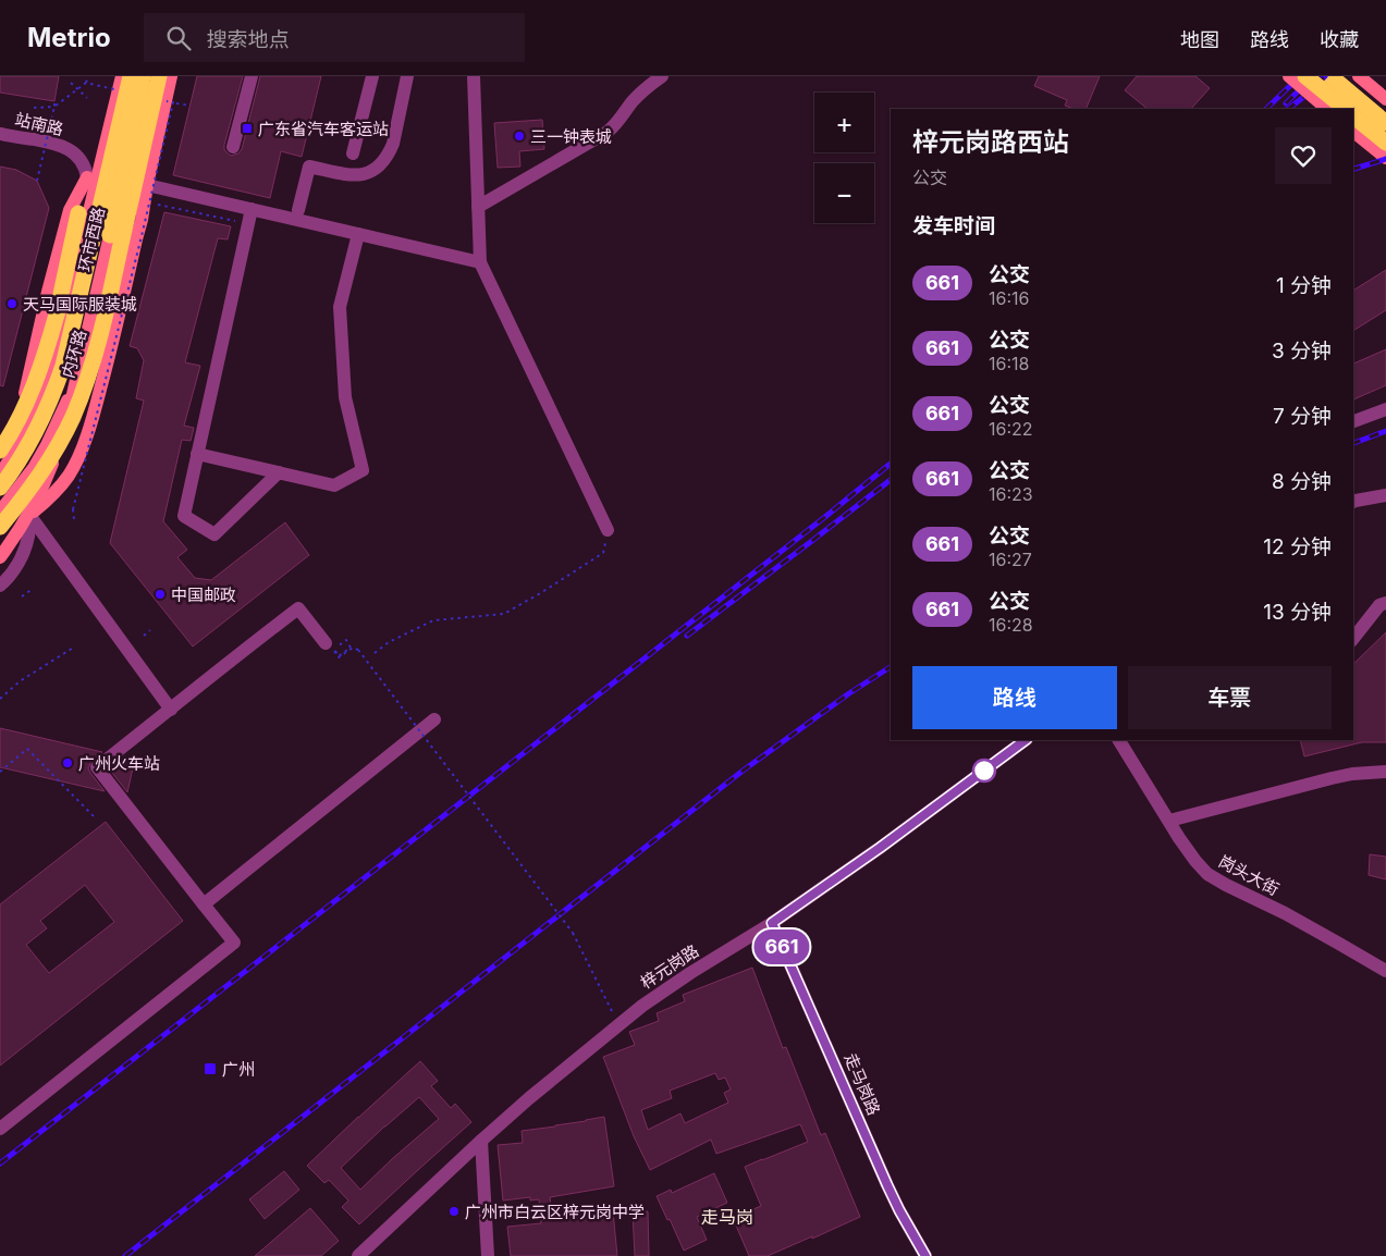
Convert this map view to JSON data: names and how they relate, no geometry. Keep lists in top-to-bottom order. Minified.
{"streets":{"highway":["内环路"],"main road":["环市西路"],"street":["站南路","岗头大街","梓元岗路","走马岗路"]},"crossings":[["梓元岗路","走马岗路"]],"districts":["走马岗"],"places":{"transit":["广东省汽车客运站","广州"],"other":["三一钟表城","天马国际服装城","中国邮政","广州火车站","广州市白云区梓元岗中学"]},"lines":["bus line 661"],"page":{"header":"Metrio","search":"搜索地点","nav":["地图","路线","收藏"],"on_map":"661","map_buttons":["+","−"],"heading":[["梓元岗路西站","公交"],"发车时间"],"list":[{"mark":"661","name":"公交","note":"16:16","value":"1 分钟"},{"mark":"661","name":"公交","note":"16:18","value":"3 分钟"},{"mark":"661","name":"公交","note":"16:22","value":"7 分钟"},{"mark":"661","name":"公交","note":"16:23","value":"8 分钟"},{"mark":"661","name":"公交","note":"16:27","value":"12 分钟"},{"mark":"661","name":"公交","note":"16:28","value":"13 分钟"}],"buttons":["路线","车票"]}}
